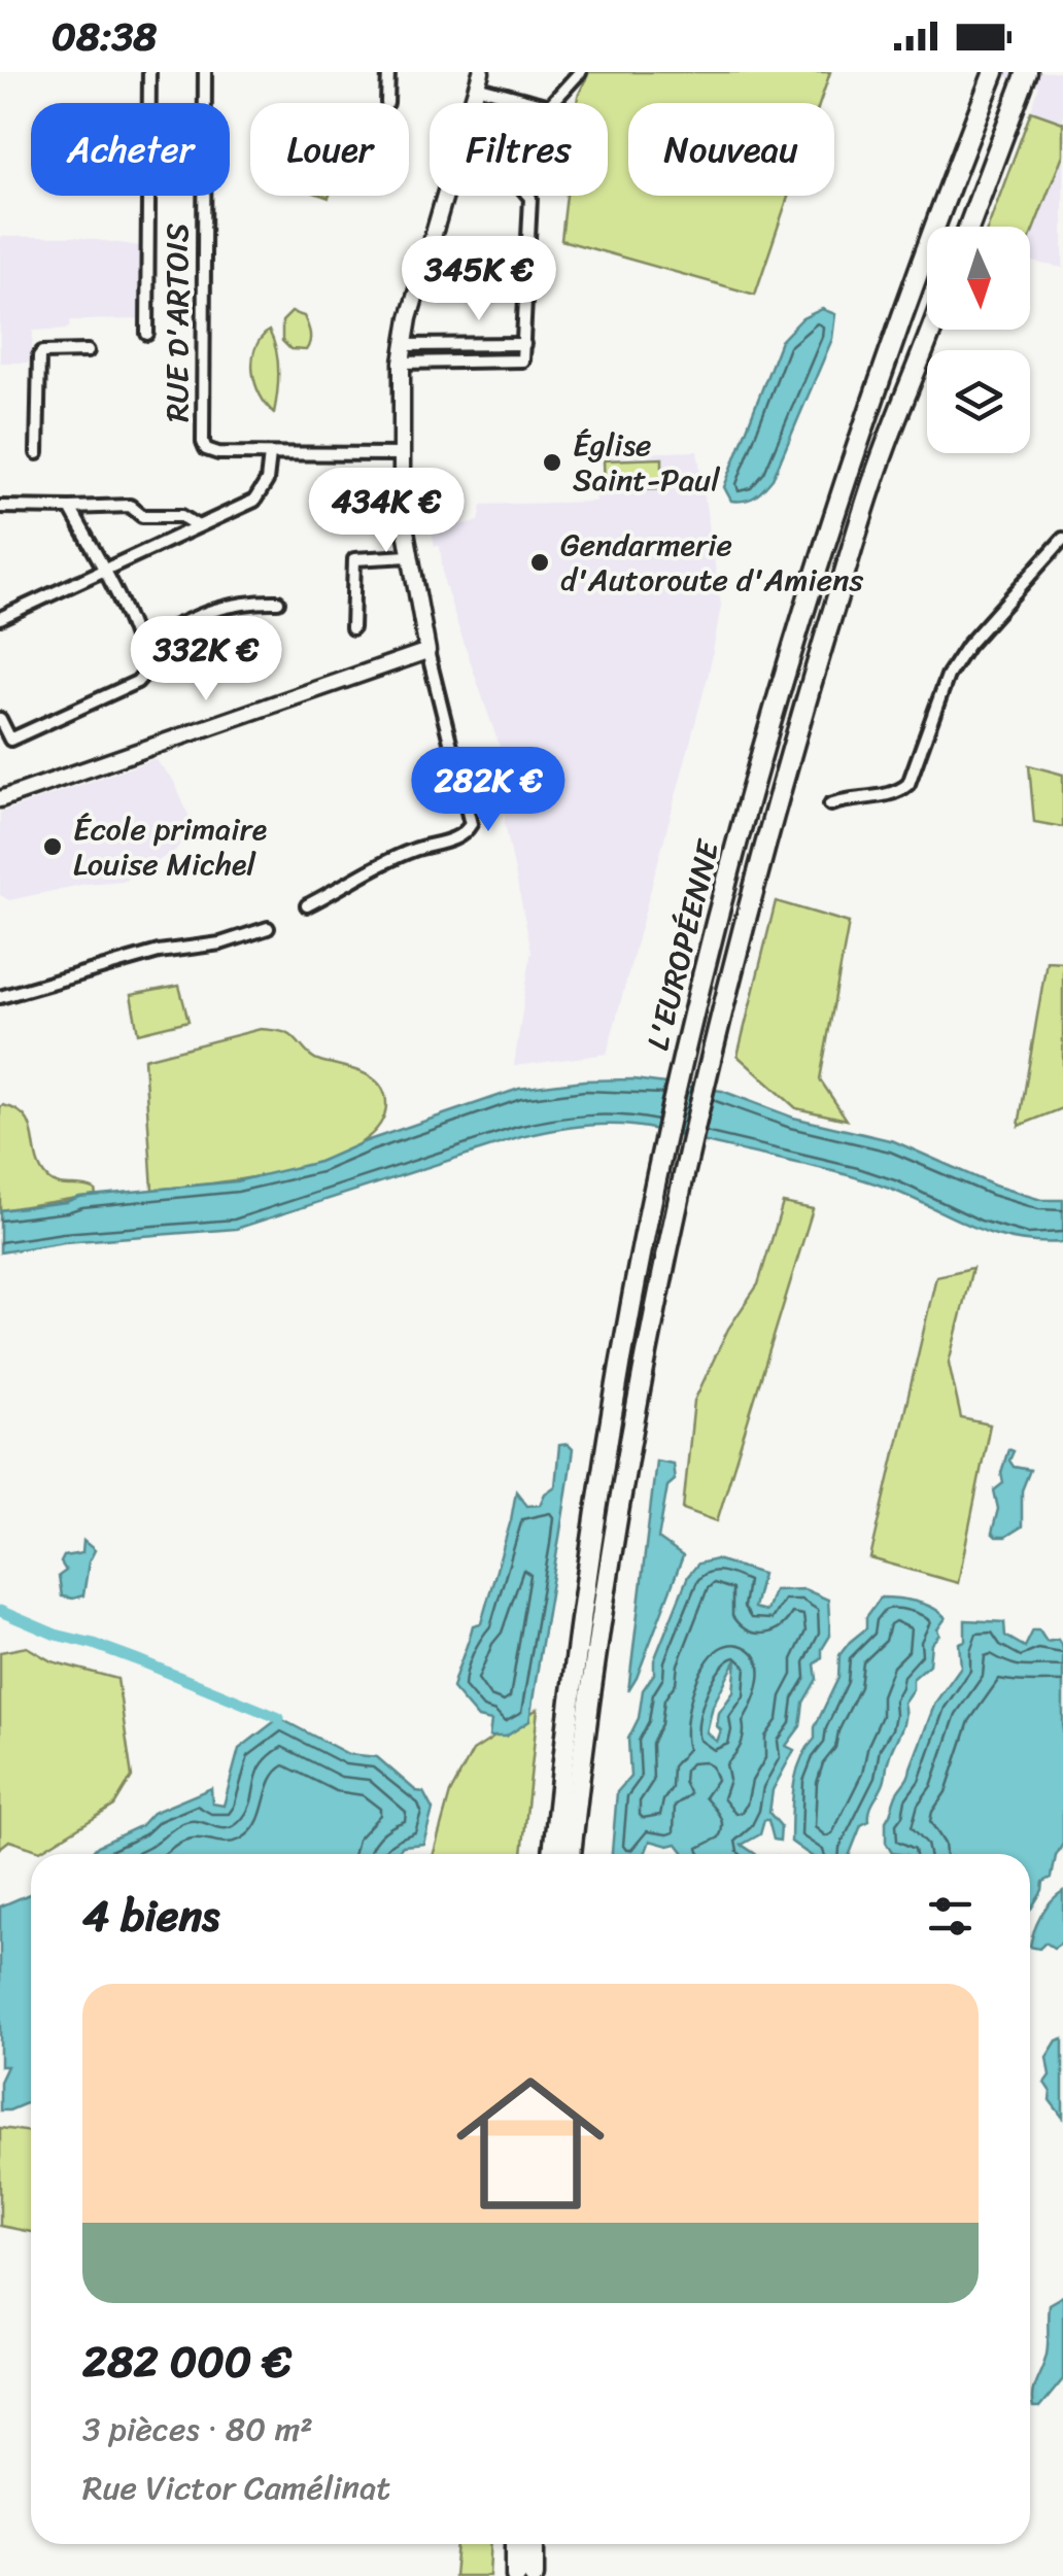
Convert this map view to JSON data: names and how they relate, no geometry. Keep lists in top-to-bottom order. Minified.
{"streets":{"highway":["L'EUROPÉENNE"],"street":["RUE D'ARTOIS"]},"places":["Église Saint-Paul","Gendarmerie d'Autoroute d'Amiens","École primaire Louise Michel"],"north":"bottom","page":{"status":"08:38","chip":["Acheter","Louer","Filtres","Nouveau"],"price":["345K €","434K €","332K €","282K €"],"heading":"4 biens","list":[{"name":"282 000 €","note":"3 pièces · 80 m² · Rue Victor Camélinat"}]}}
